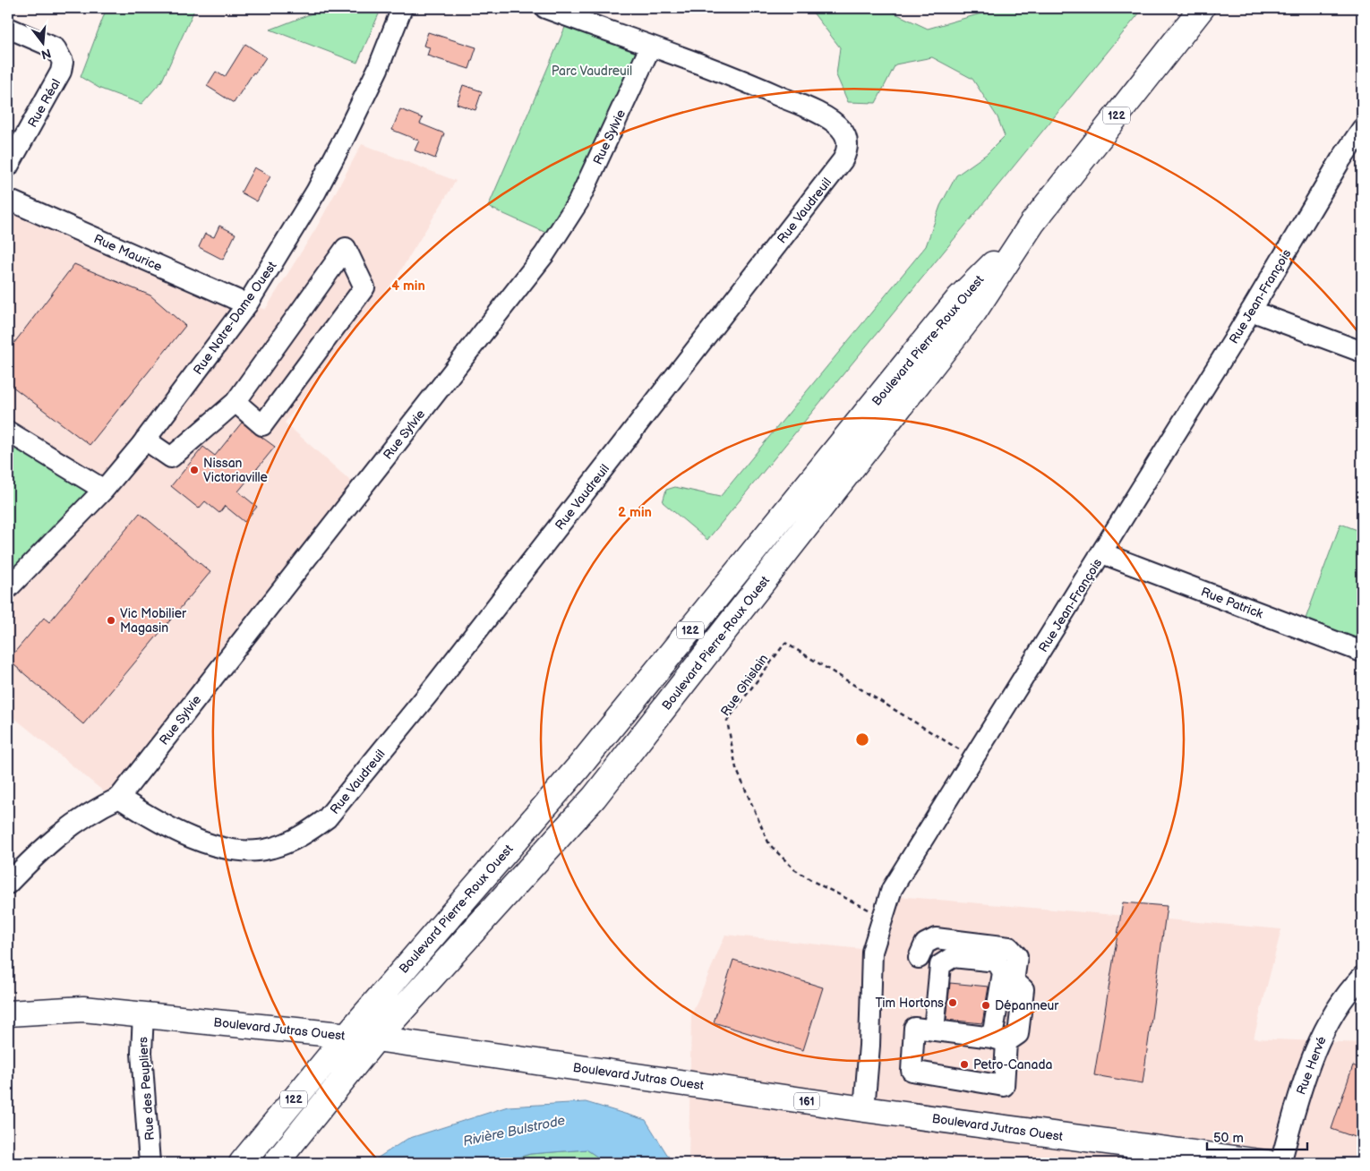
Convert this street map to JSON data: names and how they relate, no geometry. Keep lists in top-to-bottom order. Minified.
{"streets":{"main road":["122","Boulevard Pierre-Roux Ouest","Boulevard Jutras Ouest","161"],"street":["Rue Réal","Rue Sylvie","Rue Vaudreuil","Rue Maurice","Rue Jean-François","Rue Notre-Dame Ouest","Rue Patrick","Rue Hervé","Rue des Peupliers"],"path":["Rue Ghislain"]},"crossings":[["122","Boulevard Pierre-Roux Ouest"],["Rue Sylvie","Rue Vaudreuil"],["Rue Maurice","Rue Notre-Dame Ouest"],["Rue Jean-François","Rue Patrick"],["Rue Jean-François","Rue Ghislain"],["Rue Jean-François","Boulevard Jutras Ouest"],["Boulevard Pierre-Roux Ouest","Boulevard Jutras Ouest"],["Boulevard Jutras Ouest","Rue des Peupliers"]],"water":["Rivière Bulstrode"],"parks":["Parc Vaudreuil"],"places":["Nissan Victoriaville","Vic Mobilier Magasin","Tim Hortons","Dépanneur","Petro-Canada"],"scale_bar":"50 m","north":"bottom","rings":["4 min","2 min"]}
